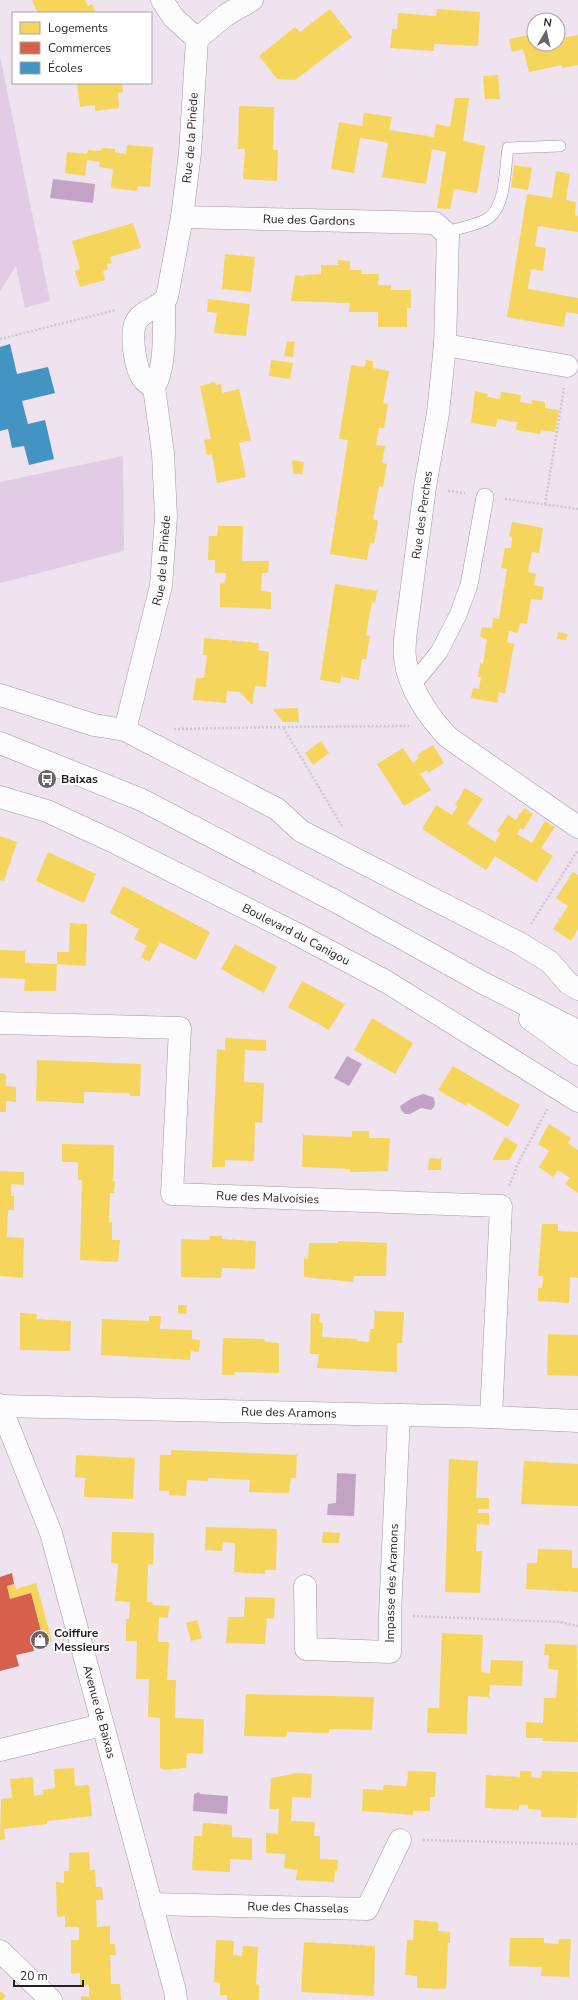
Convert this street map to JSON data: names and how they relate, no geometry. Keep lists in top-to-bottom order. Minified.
{"streets":{"street":["Rue de la Pinède","Rue des Gardons","Rue des Perches","Boulevard du Canigou","Rue des Malvoisies","Rue des Aramons","Impasse des Aramons","Avenue de Baixas","Rue des Chasselas"]},"crossings":[["Rue de la Pinède","Rue des Gardons"],["Rue des Gardons","Rue des Perches"],["Rue des Aramons","Impasse des Aramons"],["Rue des Aramons","Avenue de Baixas"],["Avenue de Baixas","Rue des Chasselas"]],"places":{"bus stop":["Baixas"],"shop":["Coiffure Messieurs"]},"legend":["Logements","Commerces","Écoles"],"scale_bar":"20 m","north":"top"}
